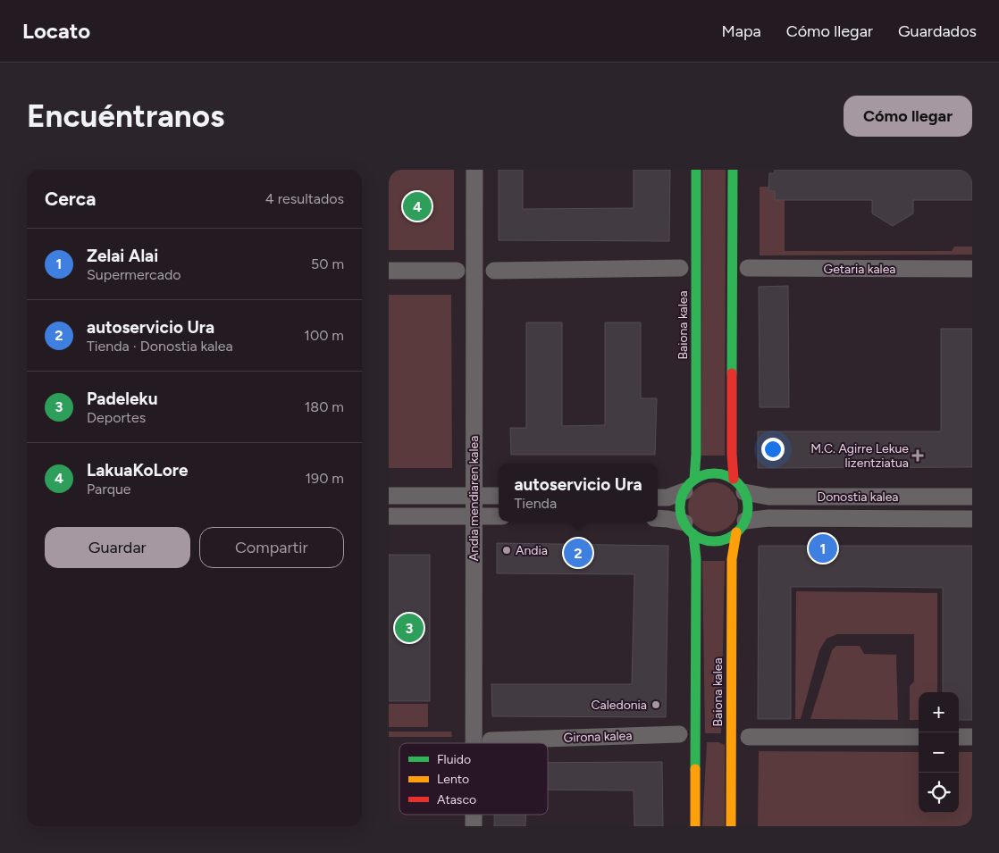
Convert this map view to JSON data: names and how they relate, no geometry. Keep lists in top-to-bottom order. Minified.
{"streets":{"street":["Getaria kalea","Baiona kalea","Donostia kalea","Andia mendiaren kalea","Girona kalea"]},"crossings":[["Baiona kalea","Donostia kalea"]],"places":{"health":["M.C. Agirre Lekue lizentziatua"],"other":["Andia","Caledonia"]},"legend":["Fluido","Lento","Atasco"],"page":{"header":"Locato","nav":["Mapa","Cómo llegar","Guardados"],"buttons":["Cómo llegar",["Guardar","Compartir"]],"title":"Encuéntranos","heading":["Cerca","4 resultados"],"pins":["4","1","2","3"],"list":[{"mark":"1","name":"Zelai Alai","note":"Supermercado","value":"50 m"},{"mark":"2","name":"autoservicio Ura","note":"Tienda · Donostia kalea","value":"100 m"},{"mark":"3","name":"Padeleku","note":"Deportes","value":"180 m"},{"mark":"4","name":"LakuaKoLore","note":"Parque","value":"190 m"}],"popup":["autoservicio Ura","Tienda"],"map_buttons":["+","−"]}}
